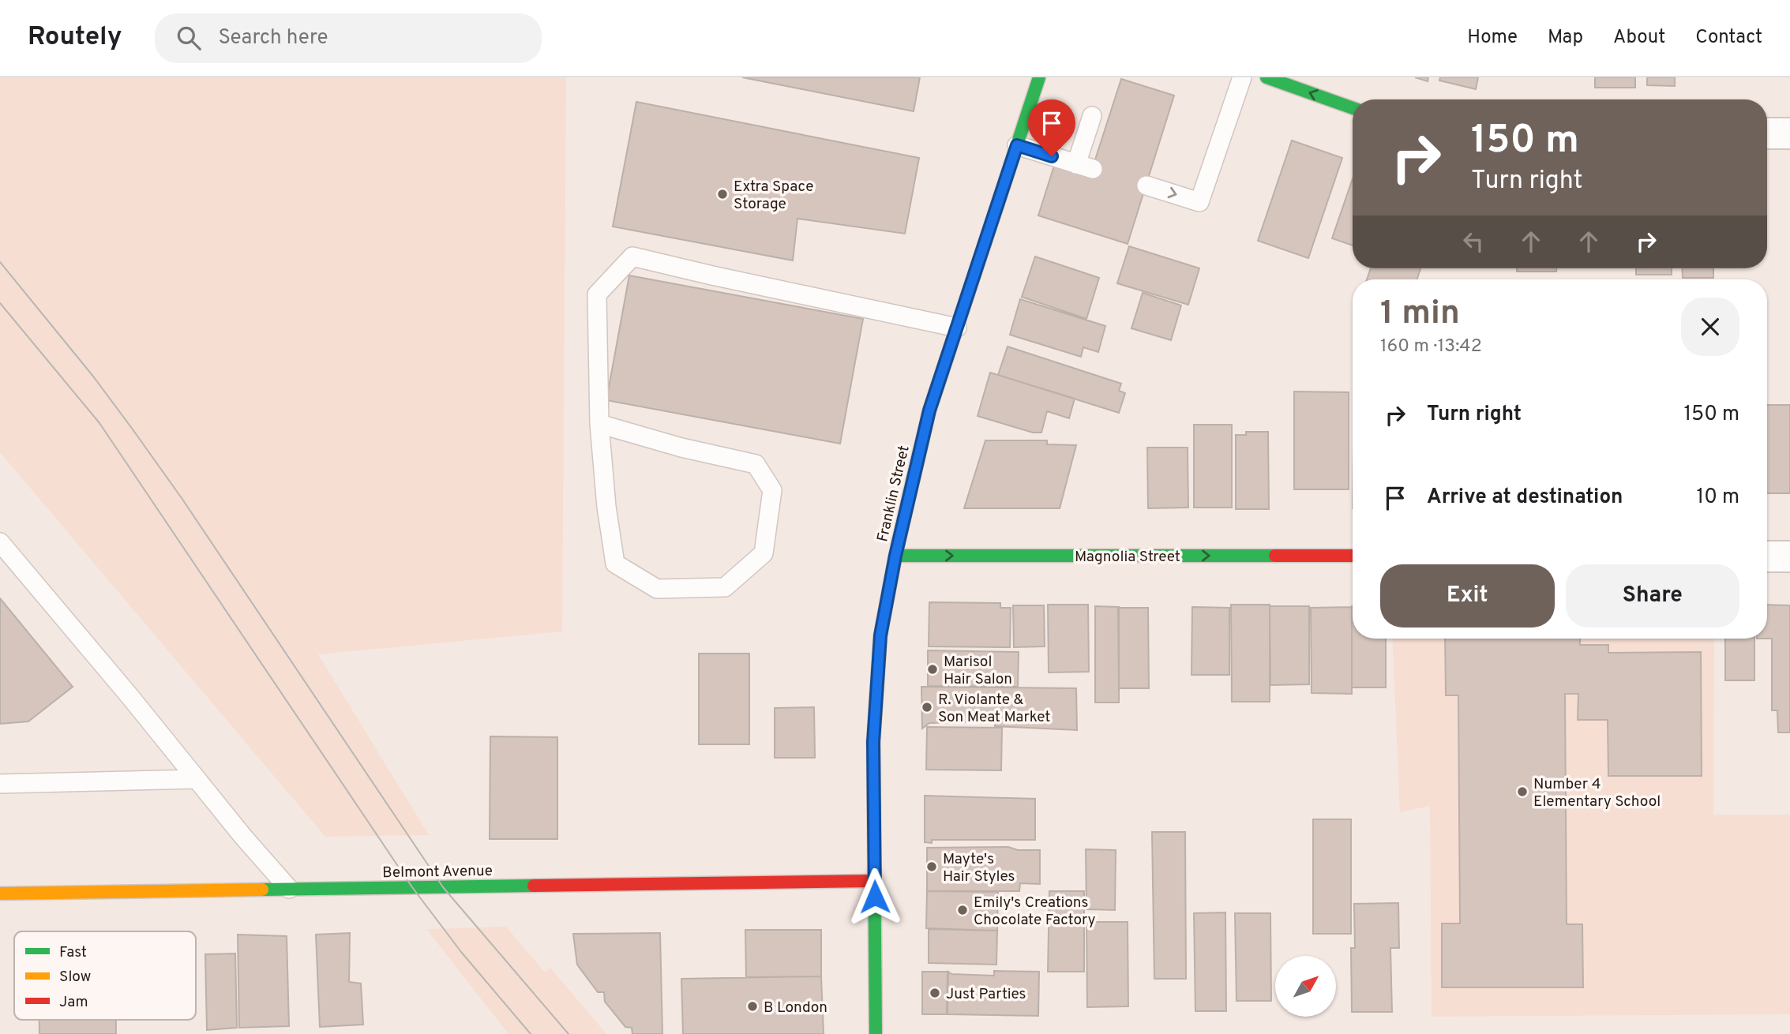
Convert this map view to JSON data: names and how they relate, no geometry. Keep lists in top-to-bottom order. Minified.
{"streets":{"street":["Franklin Street","Magnolia Street","Belmont Avenue"]},"crossings":[["Franklin Street","Magnolia Street"],["Franklin Street","Belmont Avenue"]],"one_way":["Magnolia Street"],"places":["Extra Space Storage","Marisol Hair Salon","R. Violante & Son Meat Market","Number 4 Elementary School","Mayte's Hair Styles","Emily's Creations Chocolate Factory","Just Parties","B London"],"legend":["Fast","Slow","Jam"],"north":"top right","page":{"header":"Routely","search":"Search here","nav":["Home","Map","About","Contact"],"turn":["150 m","Turn right"],"heading":["1 min","160 m · 13:42"],"list":[{"name":"Turn right","value":"150 m"},{"name":"Arrive at destination","value":"10 m"}],"buttons":["Exit","Share"]}}
